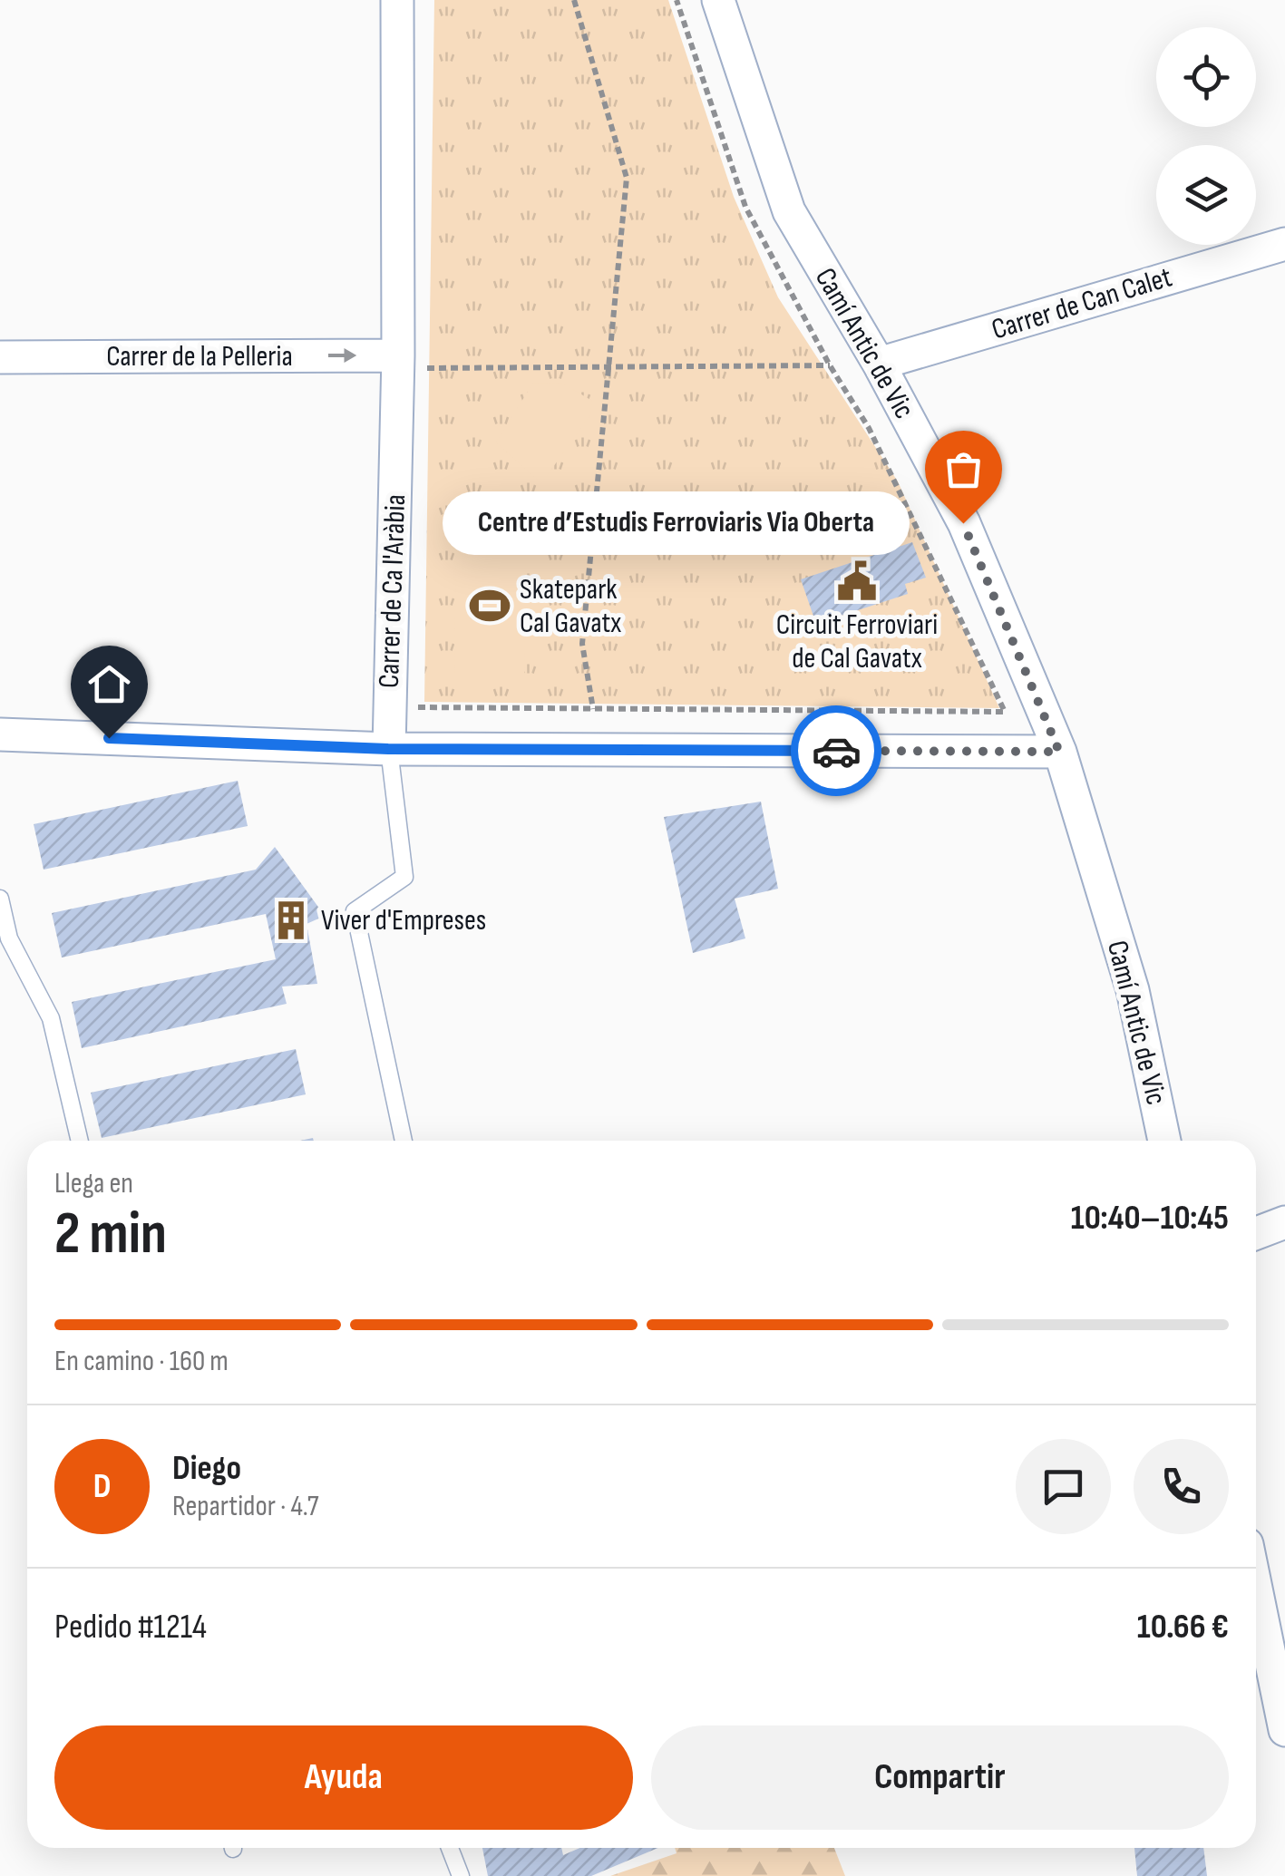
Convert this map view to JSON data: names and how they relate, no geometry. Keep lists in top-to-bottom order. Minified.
{"streets":{"street":["Carrer de Can Calet","Camí Antic de Vic","Carrer de la Pelleria","Carrer de Ca l'Aràbia"]},"crossings":[["Carrer de Can Calet","Camí Antic de Vic"],["Carrer de la Pelleria","Carrer de Ca l'Aràbia"]],"one_way":["Carrer de la Pelleria"],"places":{"other":["Centre d’Estudis Ferroviaris Via Oberta"],"public building":["Circuit Ferroviari de Cal Gavatx"],"sports":["Skatepark Cal Gavatx"],"building":["Viver d'Empreses"]},"page":{"bubble":"Centre d’Estudis Ferroviaris Via Oberta","heading":["2 min","Llega en","10:40–10:45"],"panel":["Diego","Repartidor · 4.7","Pedido #1214","10.66 €"],"bar":"En camino · 160 m","round":"D","buttons":["Ayuda","Compartir"]}}
